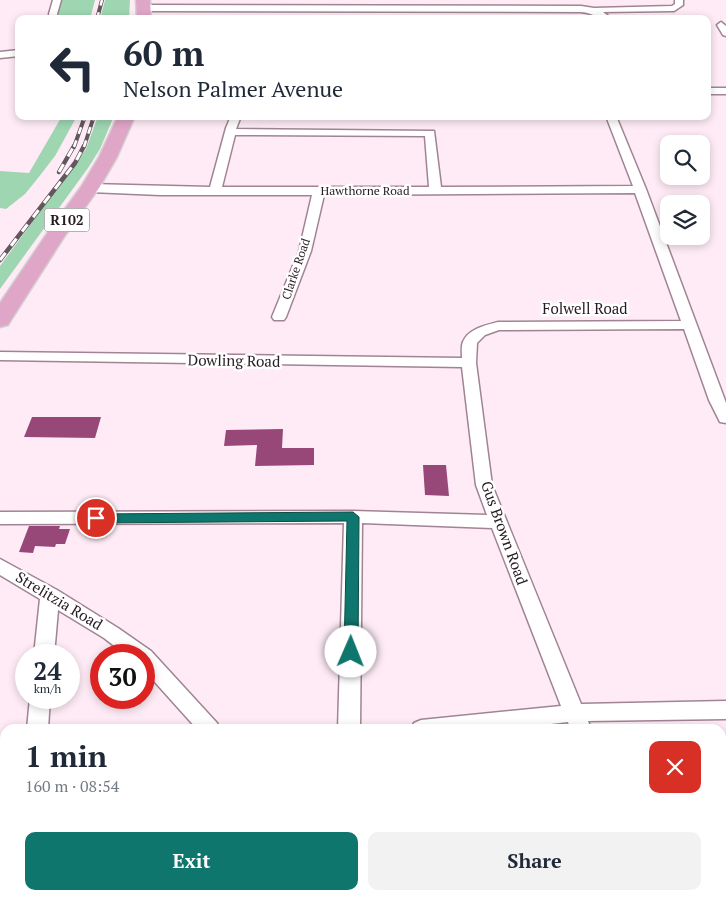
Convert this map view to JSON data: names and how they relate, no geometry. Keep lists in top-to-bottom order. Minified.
{"streets":{"main road":["R102"],"street":["Hawthorne Road","Clarke Road","Folwell Road","Dowling Road","Gus Brown Road","Strelitzia Road"]},"crossings":[["Hawthorne Road","R102"],["Hawthorne Road","Clarke Road"],["Folwell Road","Gus Brown Road"],["Dowling Road","Gus Brown Road"]],"page":{"turn":["60 m","Nelson Palmer Avenue"],"speed":"24 km/h","limit":"30","heading":["1 min","160 m · 08:54"],"buttons":["Exit","Share"]}}
